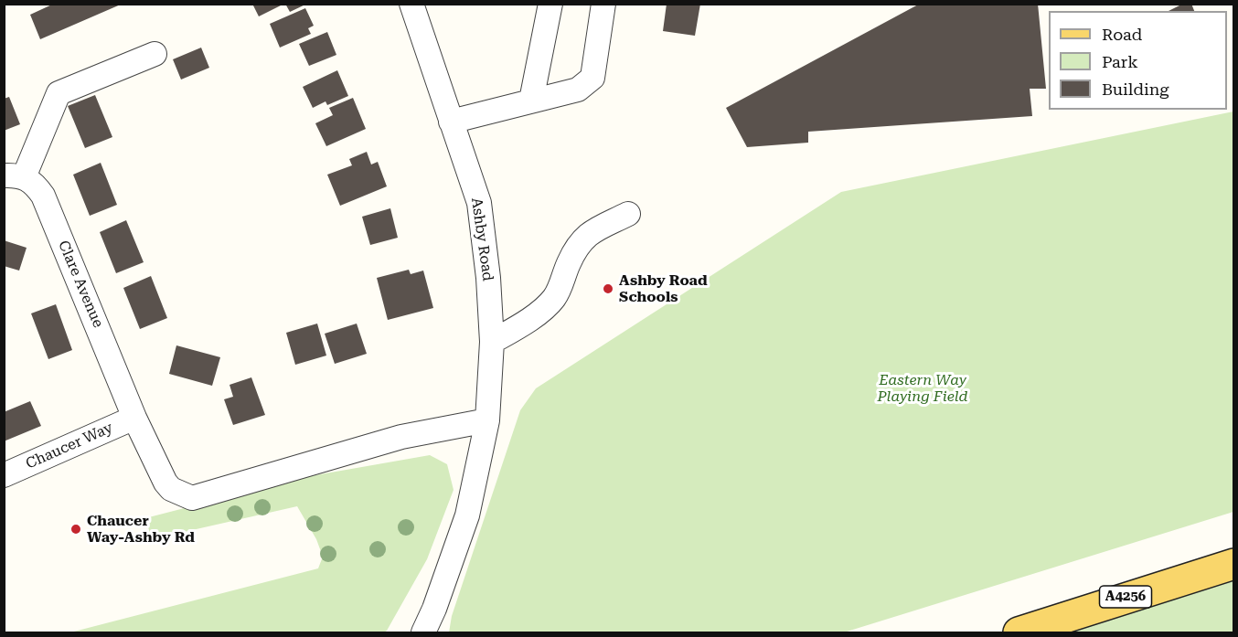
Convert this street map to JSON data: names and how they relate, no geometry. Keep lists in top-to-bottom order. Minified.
{"streets":{"main road":["A4256"],"street":["Ashby Road","Clare Avenue","Chaucer Way"]},"crossings":[["Clare Avenue","Chaucer Way"]],"parks":["Eastern Way Playing Field"],"places":["Ashby Road Schools","Chaucer Way-Ashby Rd"],"legend":["Road","Park","Building"]}
